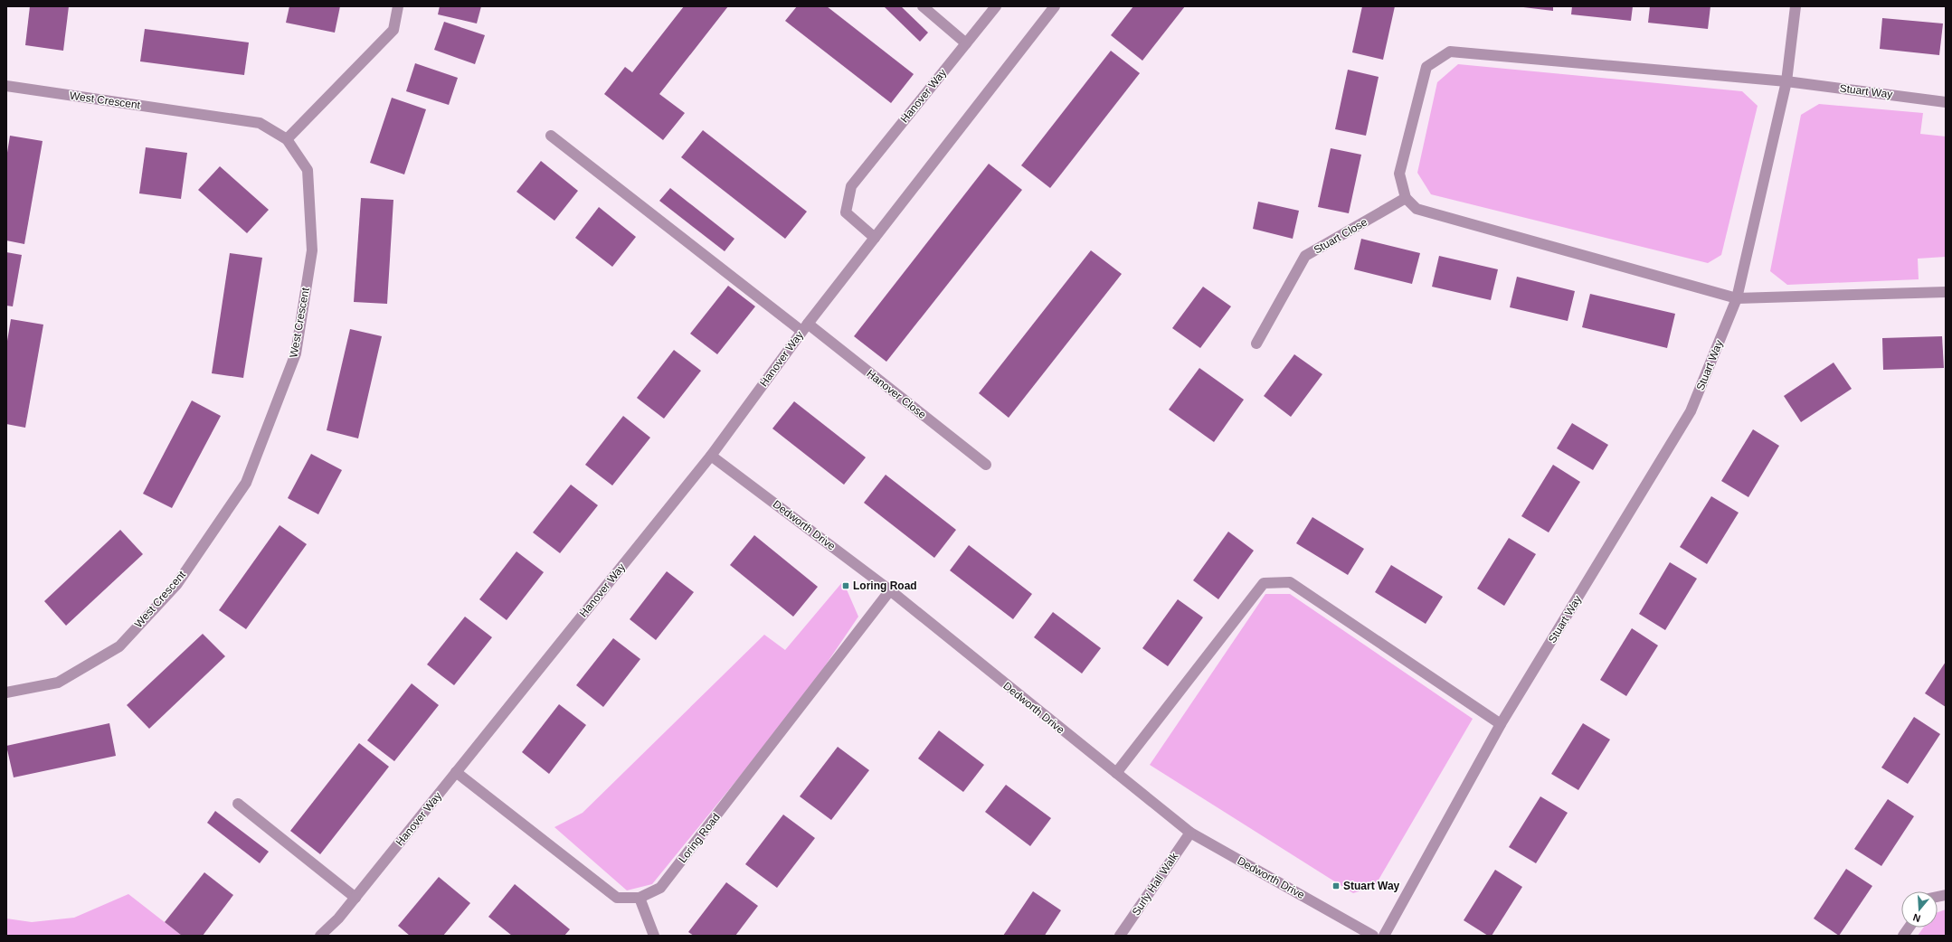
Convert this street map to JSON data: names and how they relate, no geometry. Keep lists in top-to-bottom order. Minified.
{"streets":{"street":["Stuart Way","Hanover Way","West Crescent","Stuart Close","Hanover Close","Dedworth Drive","Loring Road","Surly Hall Walk"]},"crossings":[["Hanover Way","Hanover Close"],["Hanover Way","Dedworth Drive"],["Hanover Way","Loring Road"],["Dedworth Drive","Loring Road"],["Dedworth Drive","Surly Hall Walk"]],"places":{"transit":["Loring Road","Stuart Way"]},"north":"bottom"}
